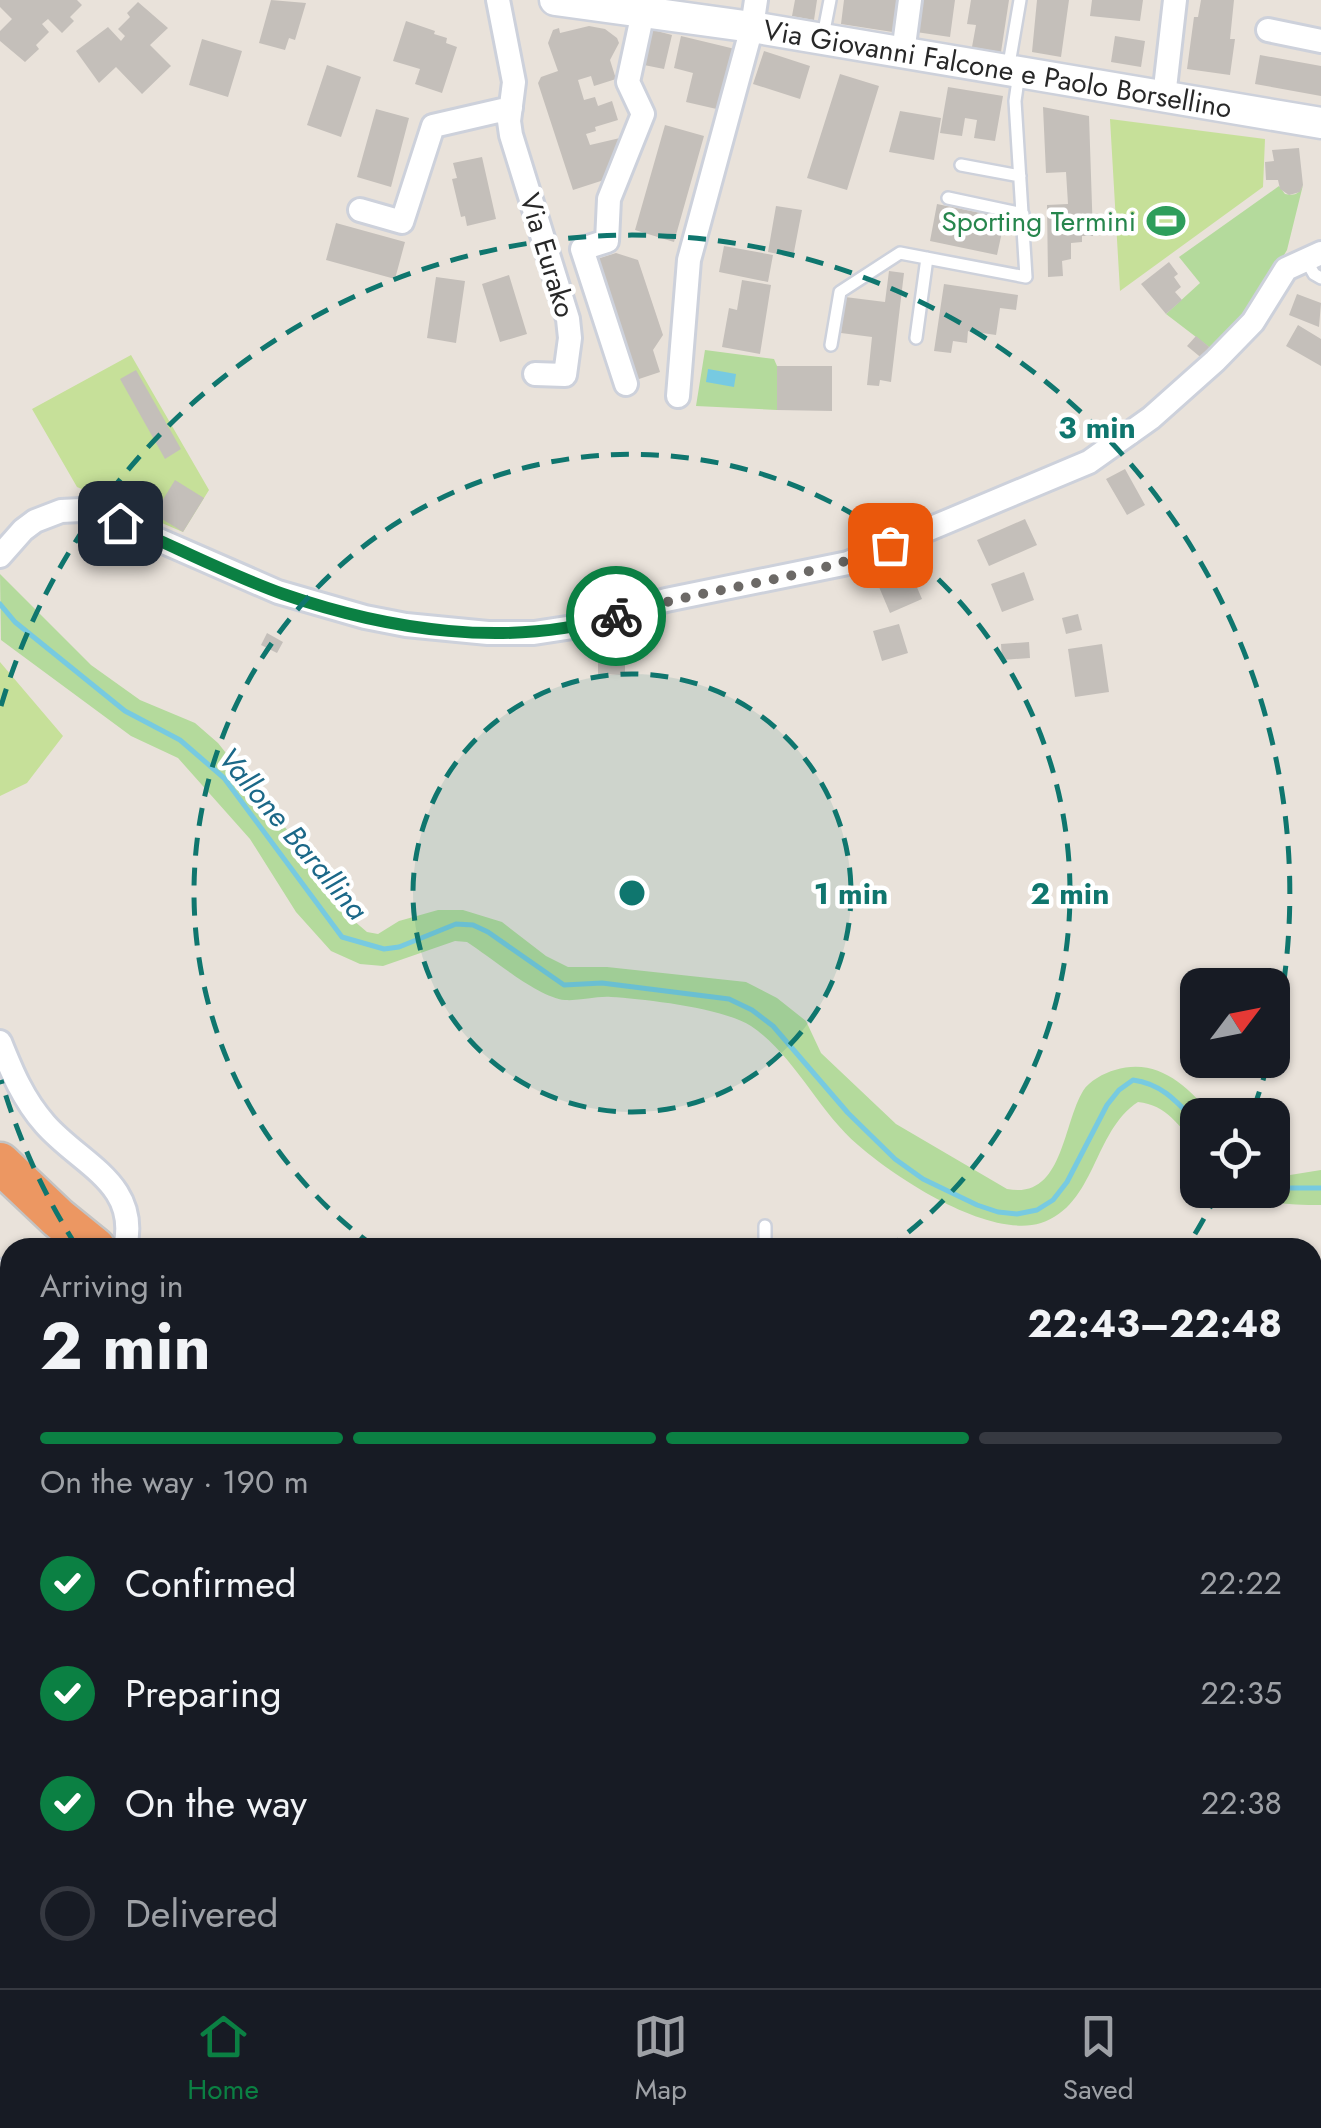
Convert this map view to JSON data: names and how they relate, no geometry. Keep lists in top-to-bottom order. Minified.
{"streets":{"main road":["Via Giovanni Falcone e Paolo Borsellino"],"street":["Via Eurako"]},"water":["Vallone Barallina"],"places":{"sports":["Sporting Termini"]},"north":"top right","page":{"heading":["2 min","Arriving in","22:43–22:48"],"bar":"On the way · 190 m","list":[["Confirmed","22:22"],["Preparing","22:35"],["On the way","22:38"],"Delivered"],"tabs":["Home","Map","Saved"]},"rings":["3 min","1 min","2 min"]}
